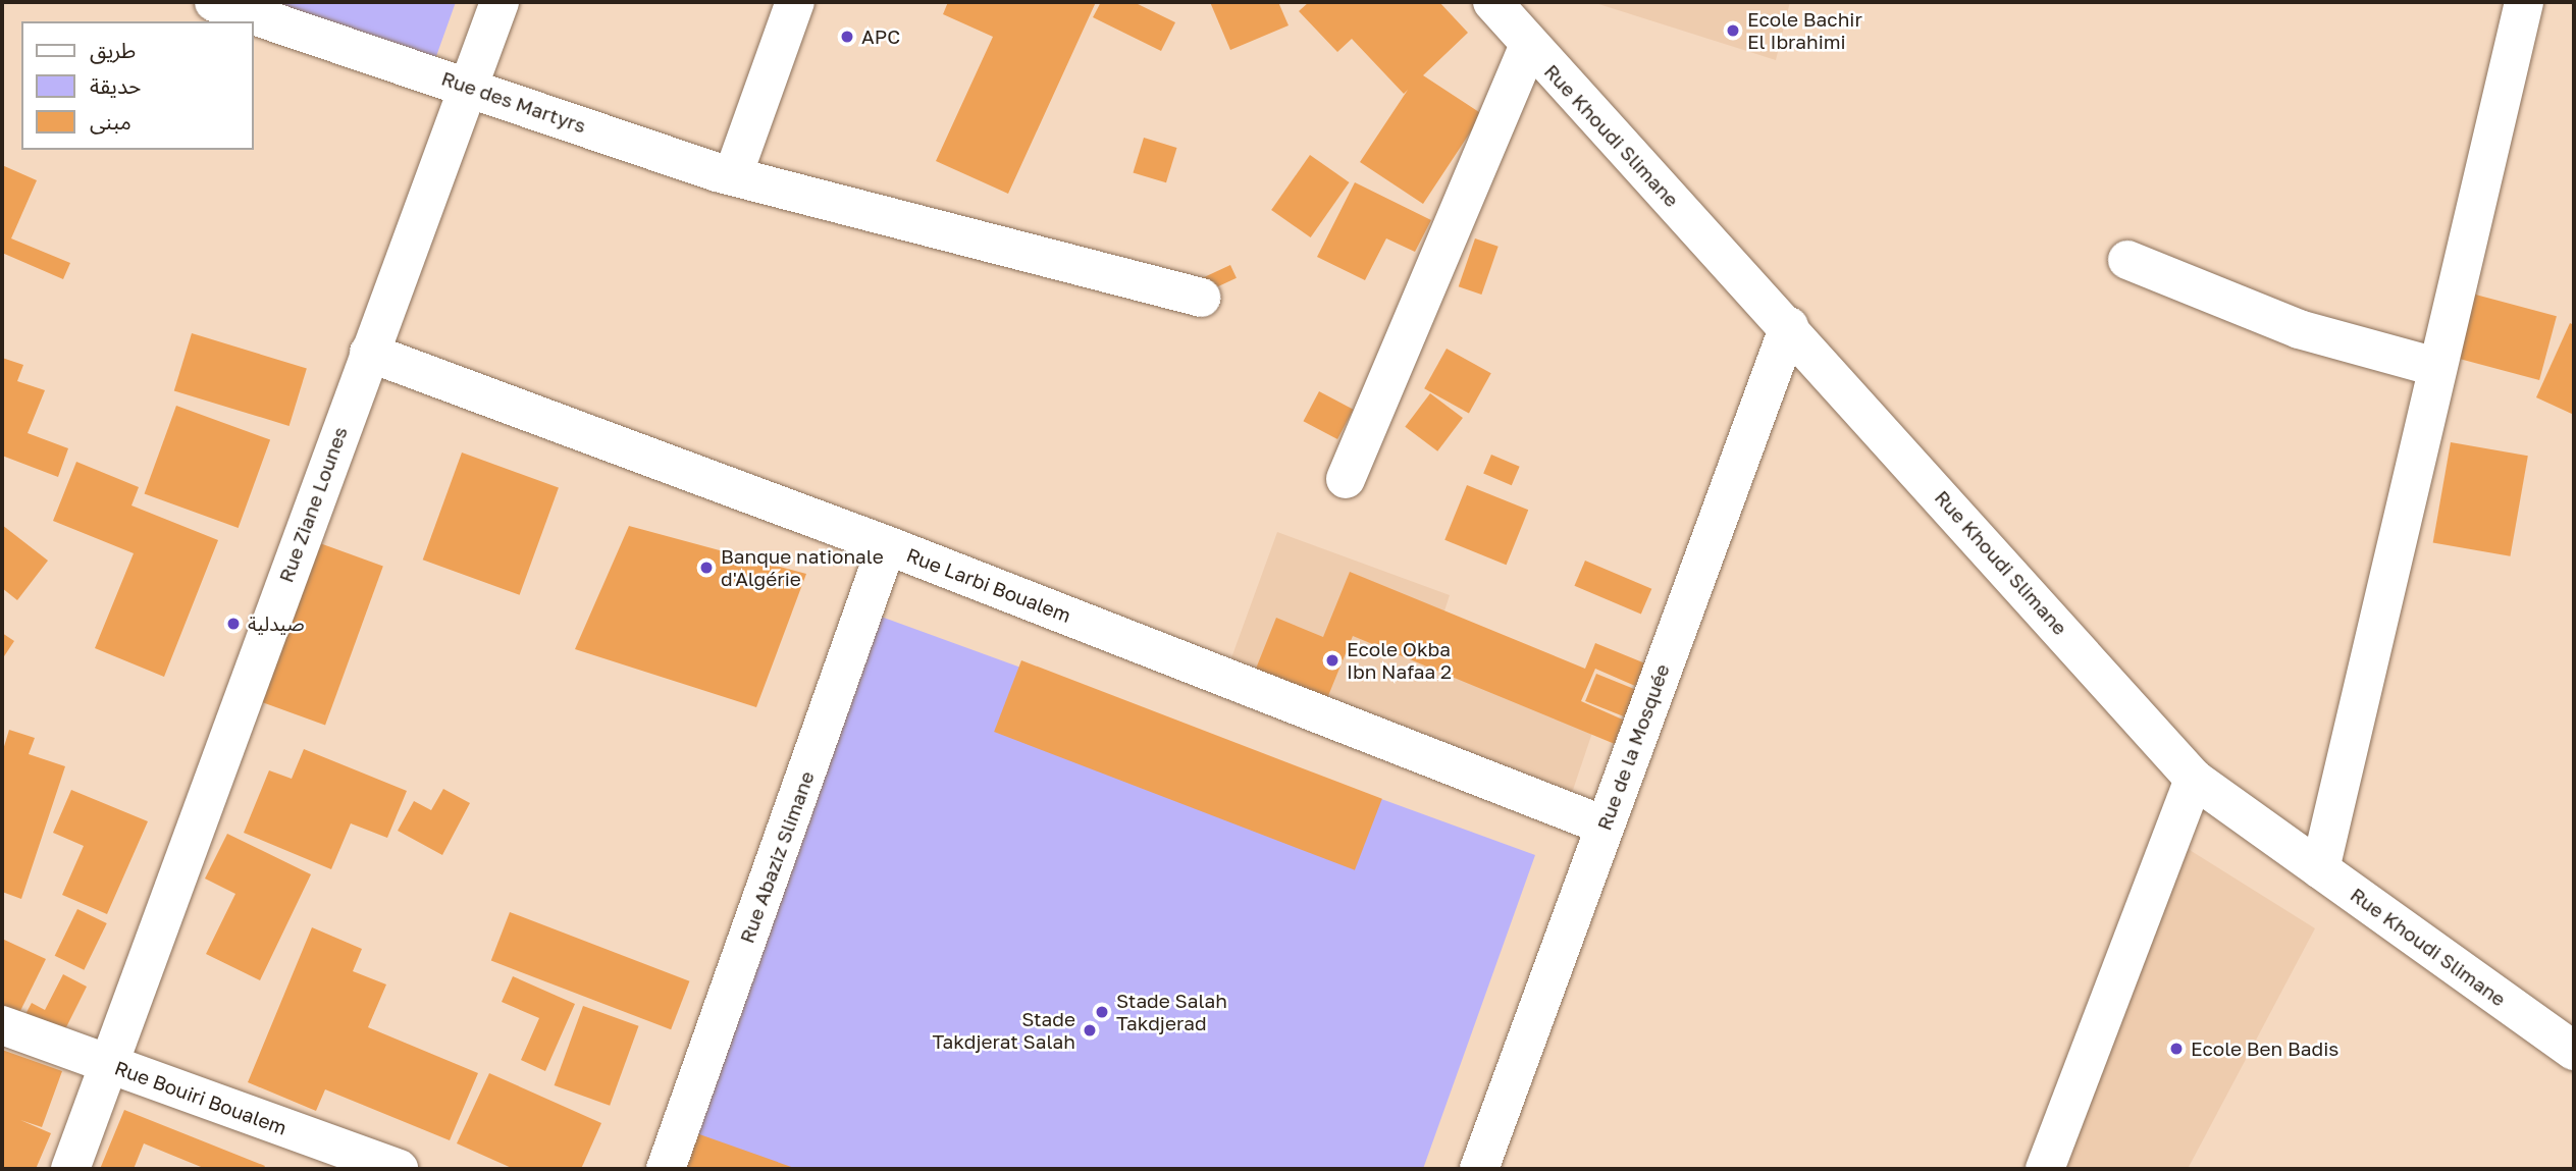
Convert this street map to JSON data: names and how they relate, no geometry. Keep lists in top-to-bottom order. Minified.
{"streets":{"street":["Rue des Martyrs","Rue Khoudi Slimane","Rue Ziane Lounes","Rue Larbi Boualem","Rue de la Mosquée","Rue Abaziz Slimane","Rue Bouiri Boualem"]},"crossings":[["Rue des Martyrs","Rue Ziane Lounes"],["Rue Khoudi Slimane","Rue de la Mosquée"],["Rue Ziane Lounes","Rue Larbi Boualem"],["Rue Ziane Lounes","Rue Bouiri Boualem"],["Rue Larbi Boualem","Rue de la Mosquée"],["Rue Larbi Boualem","Rue Abaziz Slimane"]],"places":["Ecole Bachir El Ibrahimi","APC","Banque nationale d'Algérie","صيدلية","Ecole Okba Ibn Nafaa 2","Stade Salah Takdjerad","Stade Takdjerat Salah","Ecole Ben Badis"],"legend":["طريق","حديقة","مبنى"]}
